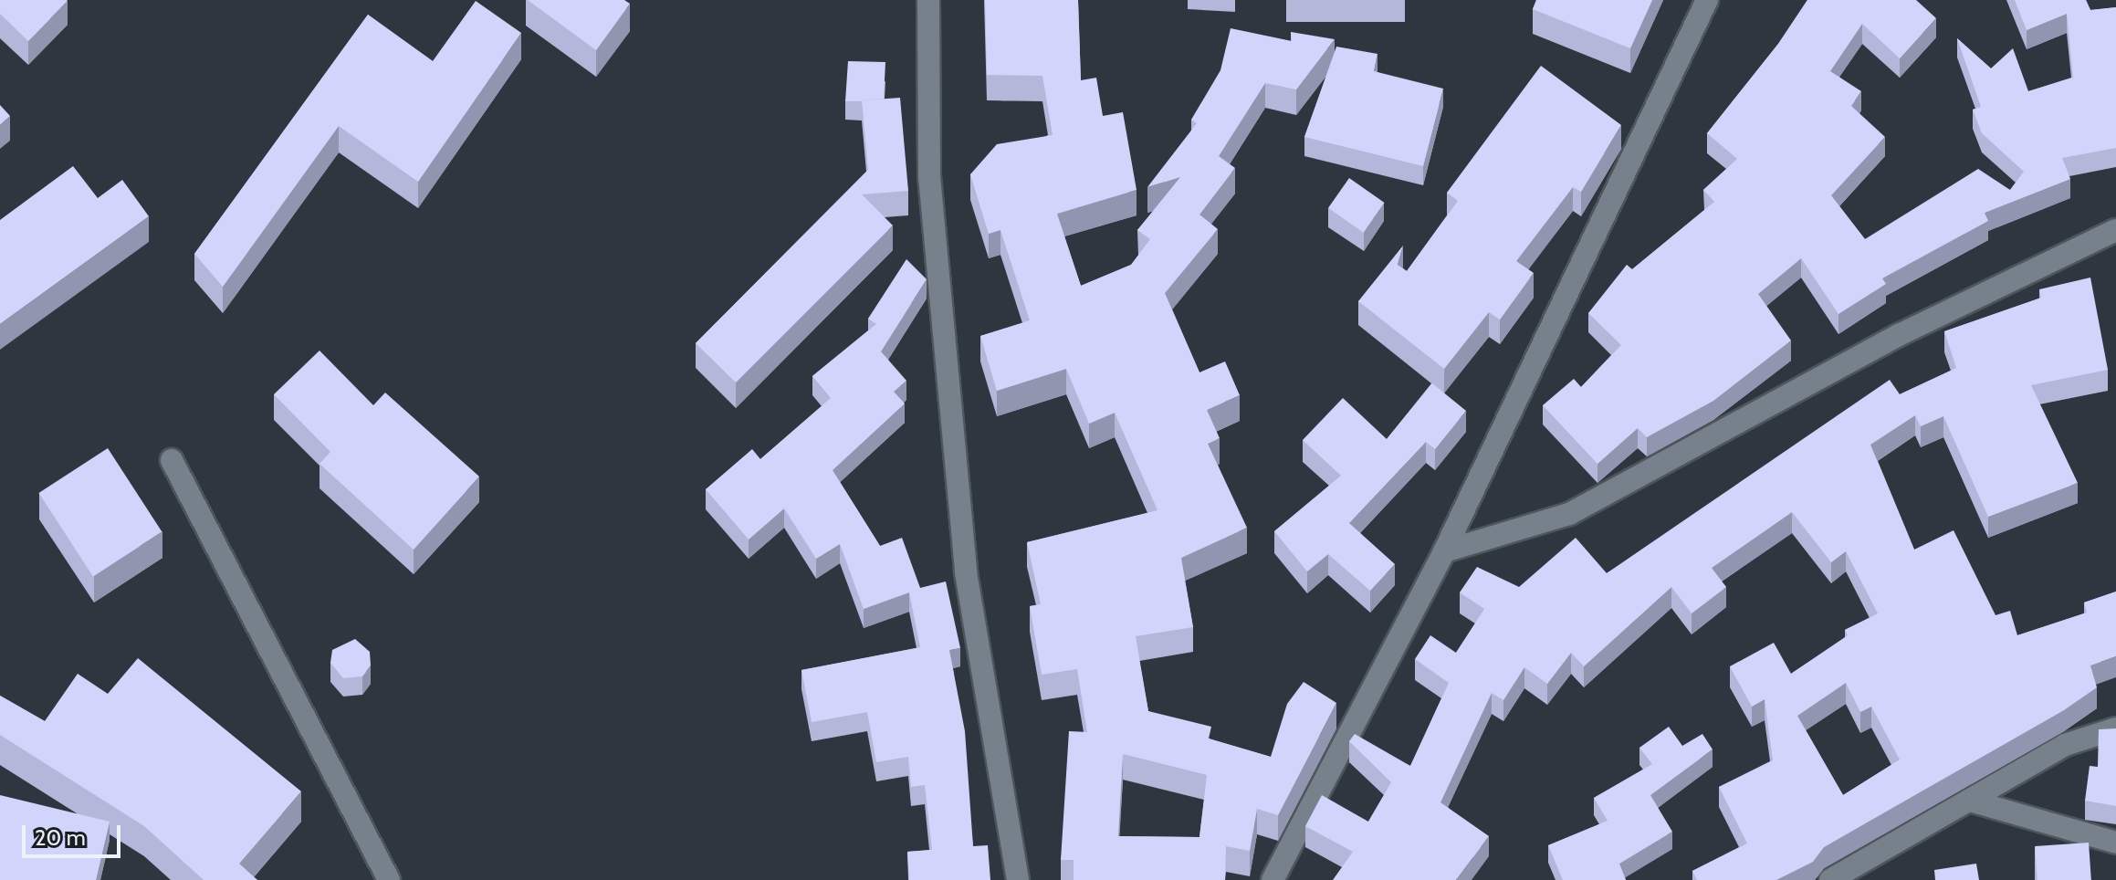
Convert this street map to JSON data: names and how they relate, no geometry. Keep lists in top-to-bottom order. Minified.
{"scale_bar":"20 m"}
